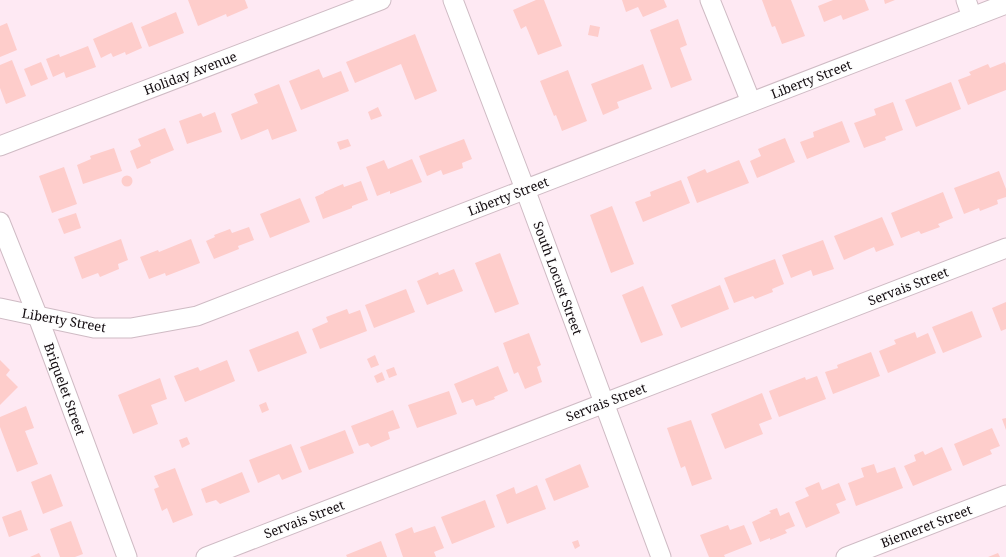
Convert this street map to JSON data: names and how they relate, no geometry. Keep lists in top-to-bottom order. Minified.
{"streets":{"street":["Holiday Avenue","Liberty Street","South Locust Street","Servais Street","Briquelet Street","Biemeret Street"]},"crossings":[["Liberty Street","South Locust Street"],["Liberty Street","Briquelet Street"],["South Locust Street","Servais Street"]]}
